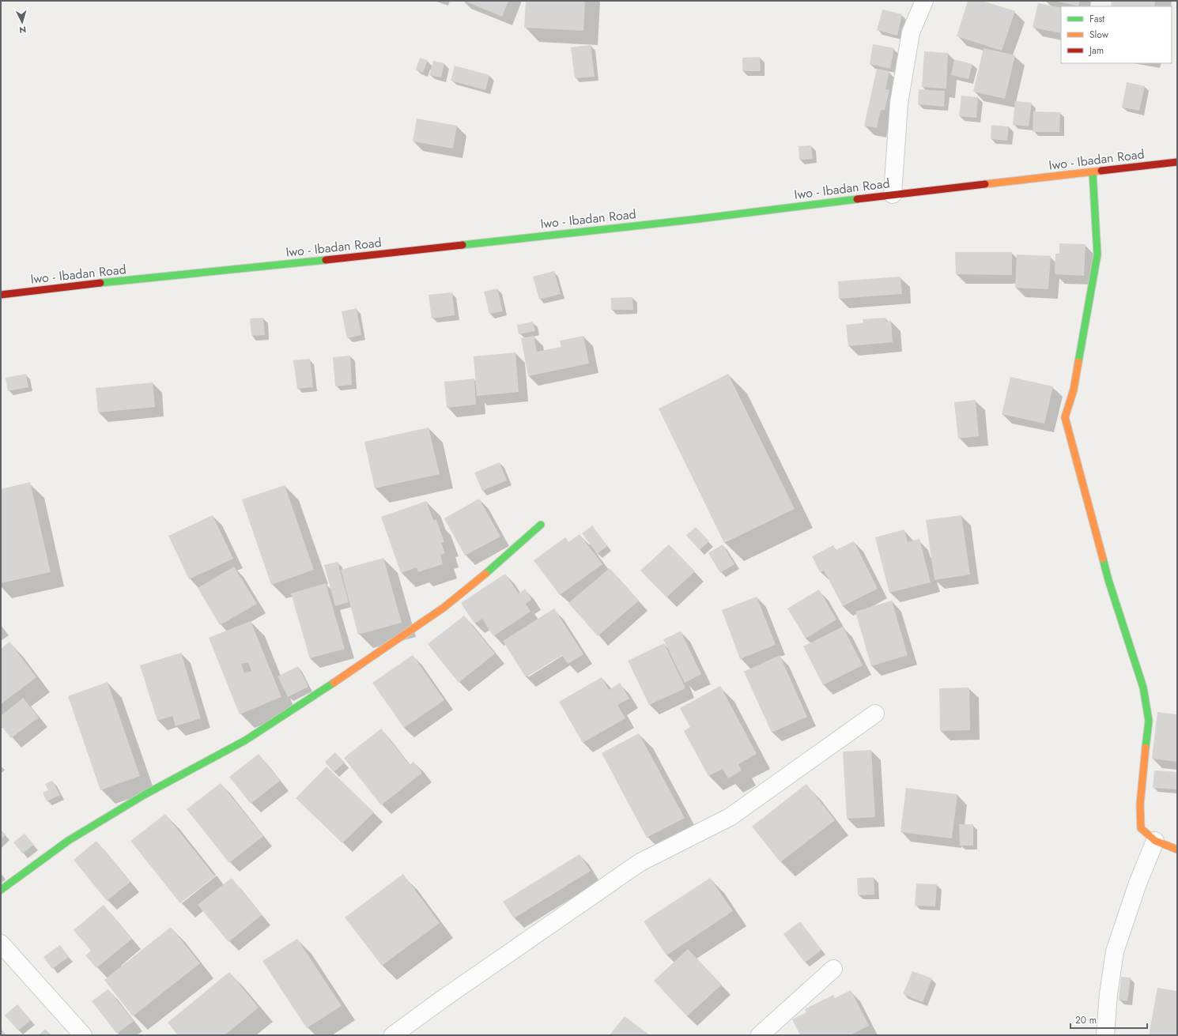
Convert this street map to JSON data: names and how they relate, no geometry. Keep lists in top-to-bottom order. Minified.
{"streets":{"street":["Iwo - Ibadan Road"]},"legend":["Fast","Slow","Jam"],"scale_bar":"20 m","north":"bottom"}
